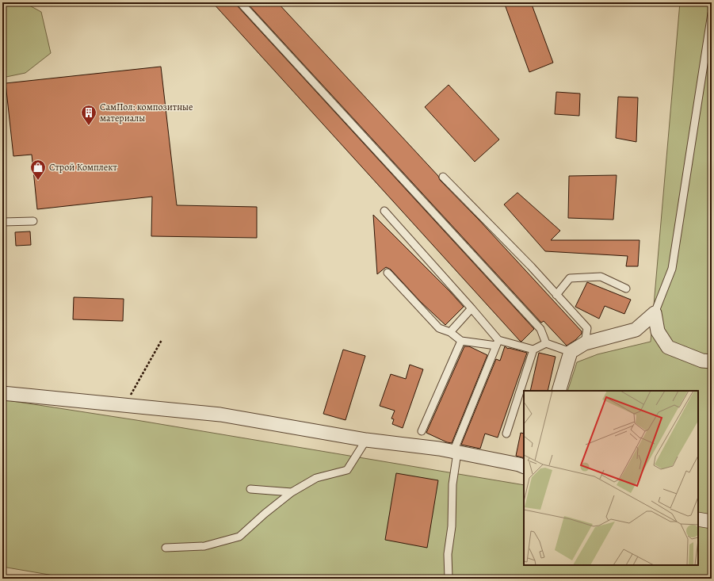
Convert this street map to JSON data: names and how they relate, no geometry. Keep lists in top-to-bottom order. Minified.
{"places":{"building":["СамПол: композитные материалы"],"shop":["Строй Комплект"]}}
